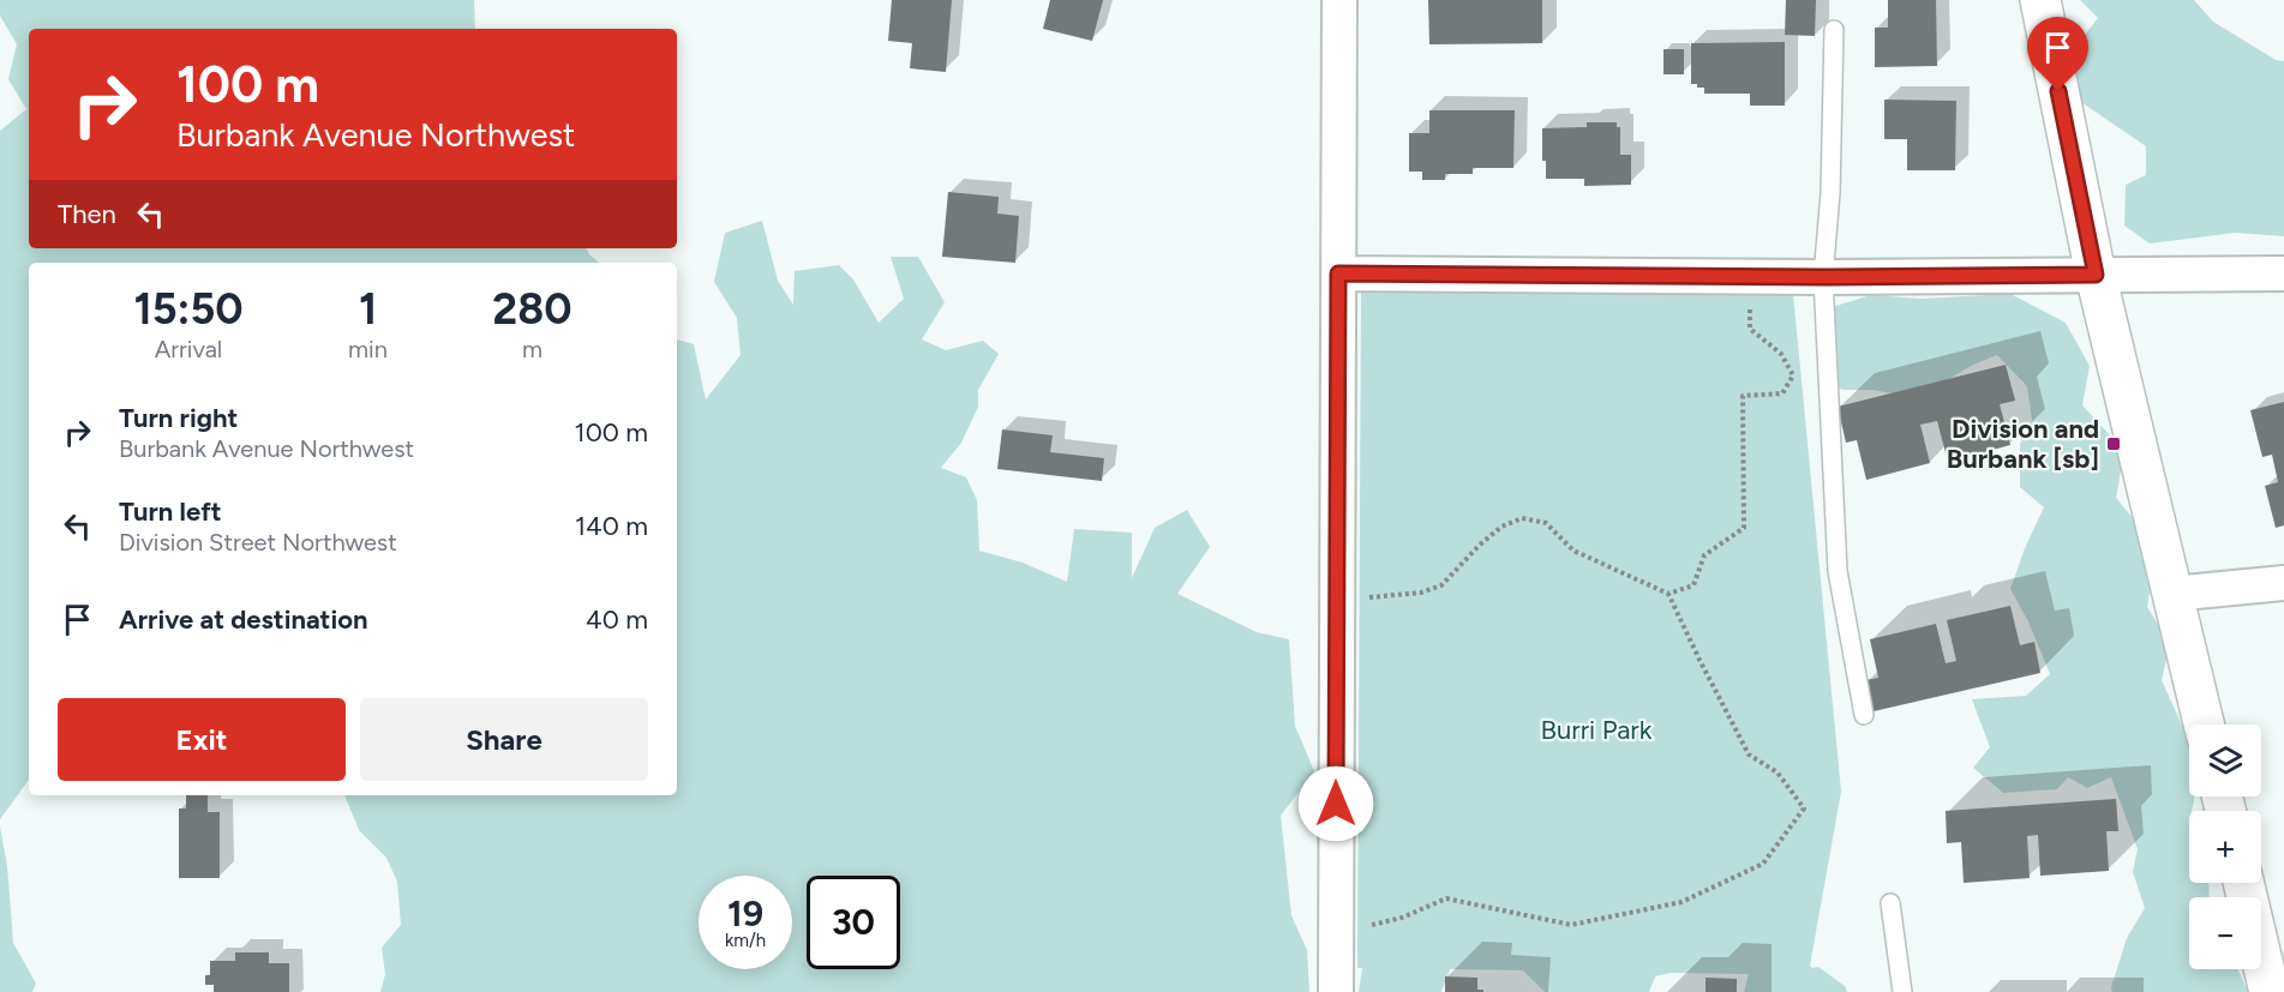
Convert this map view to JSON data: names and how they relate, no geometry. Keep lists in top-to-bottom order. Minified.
{"parks":["Burri Park"],"places":{"transit":["Division and Burbank [sb]"]},"page":{"turn":["100 m","Burbank Avenue Northwest"],"then":"Then","eta":["15:50","Arrival","1","min","280","m"],"list":[{"name":"Turn right","note":"Burbank Avenue Northwest","value":"100 m"},{"name":"Turn left","note":"Division Street Northwest","value":"140 m"},{"name":"Arrive at destination","value":"40 m"}],"buttons":["Exit","Share"],"map_buttons":["+","−"],"speed":"19 km/h","limit":"30"}}
